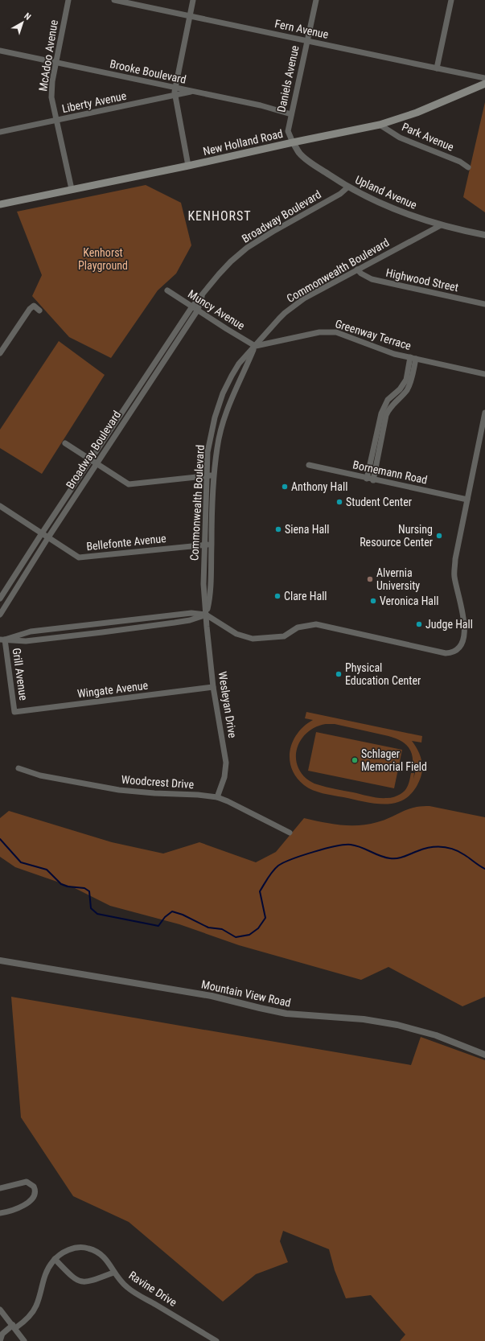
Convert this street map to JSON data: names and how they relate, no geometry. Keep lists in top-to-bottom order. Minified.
{"streets":{"main road":["New Holland Road"],"street":["Fern Avenue","McAdoo Avenue","Brooke Boulevard","Daniels Avenue","Liberty Avenue","Park Avenue","Upland Avenue","Broadway Boulevard","Commonwealth Boulevard","Highwood Street","Muncy Avenue","Greenway Terrace","Bornemann Road","Bellefonte Avenue","Grill Avenue","Wingate Avenue","Wesleyan Drive","Woodcrest Drive","Mountain View Road","Ravine Drive"]},"crossings":[["Fern Avenue","Daniels Avenue"],["McAdoo Avenue","Brooke Boulevard"],["McAdoo Avenue","Liberty Avenue"],["McAdoo Avenue","New Holland Road"],["Brooke Boulevard","Daniels Avenue"],["Brooke Boulevard","Liberty Avenue"],["Daniels Avenue","New Holland Road"],["Daniels Avenue","Upland Avenue"],["Park Avenue","New Holland Road"],["New Holland Road","Upland Avenue"],["Upland Avenue","Broadway Boulevard"],["Upland Avenue","Commonwealth Boulevard"],["Broadway Boulevard","Muncy Avenue"],["Broadway Boulevard","Bellefonte Avenue"],["Commonwealth Boulevard","Highwood Street"],["Commonwealth Boulevard","Muncy Avenue"],["Commonwealth Boulevard","Greenway Terrace"],["Commonwealth Boulevard","Bellefonte Avenue"],["Commonwealth Boulevard","Wesleyan Drive"],["Muncy Avenue","Greenway Terrace"],["Grill Avenue","Wingate Avenue"],["Wingate Avenue","Wesleyan Drive"],["Wesleyan Drive","Woodcrest Drive"]],"districts":["KENHORST"],"parks":["Kenhorst Playground"],"places":["Anthony Hall","Student Center","Siena Hall","Nursing Resource Center","Alvernia University","Clare Hall","Veronica Hall","Judge Hall","Physical Education Center","Schlager Memorial Field"],"north":"top right"}
